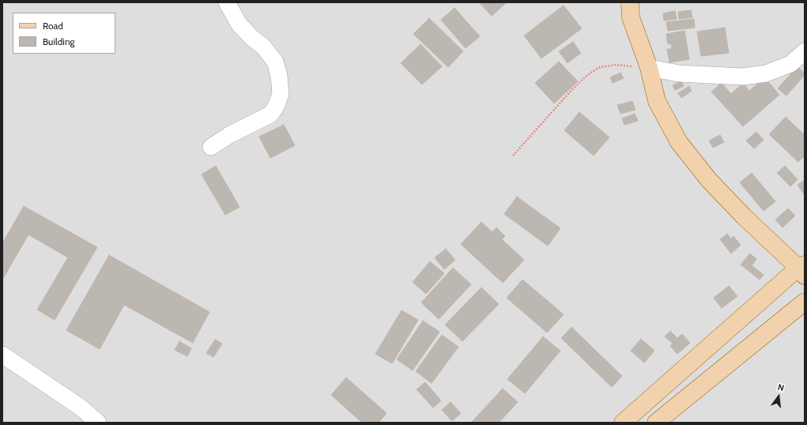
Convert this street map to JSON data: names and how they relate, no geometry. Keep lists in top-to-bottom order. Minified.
{"legend":["Road","Building"],"north":"top"}
